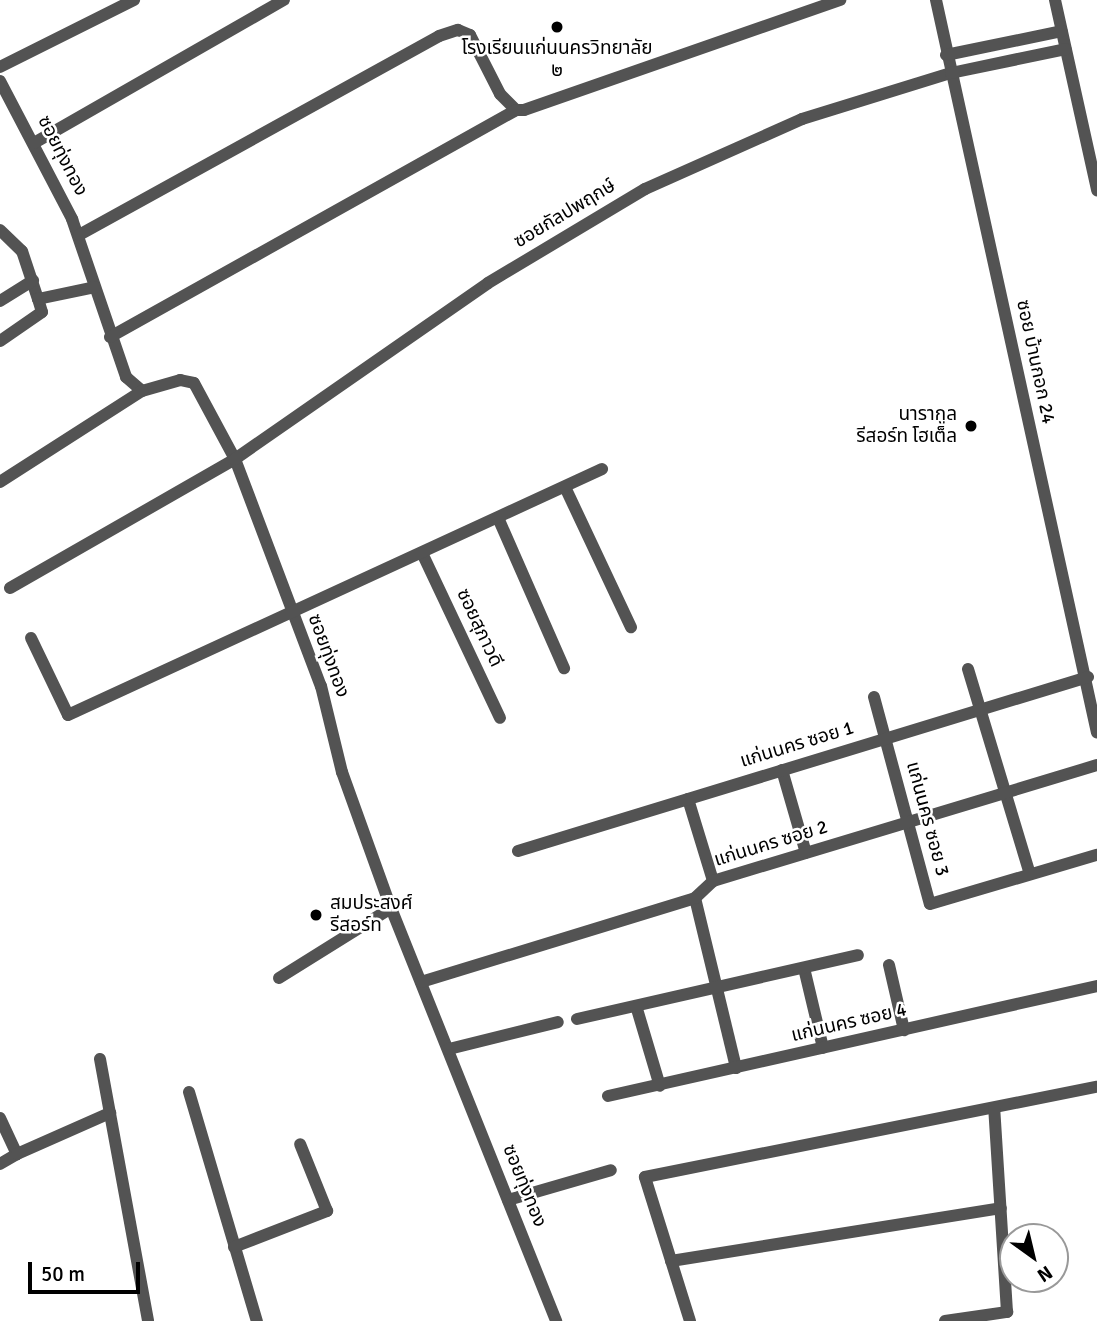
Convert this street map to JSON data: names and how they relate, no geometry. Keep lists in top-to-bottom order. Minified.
{"streets":{"street":["ซอยทุ่งทอง","ซอยกัลปพฤกษ์","ซอย บ้านกอก 24","ซอยสุภาวดี","แก่นนคร ซอย 1","แก่นนคร ซอย 3","แก่นนคร ซอย 2","แก่นนคร ซอย 4"]},"crossings":[["ซอยทุ่งทอง","ซอยกัลปพฤกษ์"],["ซอยทุ่งทอง","แก่นนคร ซอย 2"],["ซอยกัลปพฤกษ์","ซอย บ้านกอก 24"],["ซอย บ้านกอก 24","แก่นนคร ซอย 1"],["แก่นนคร ซอย 1","แก่นนคร ซอย 3"],["แก่นนคร ซอย 3","แก่นนคร ซอย 2"]],"places":["โรงเรียนแก่นนครวิทยาลัย ๒","นารากูล รีสอร์ท โฮเต็ล","สมประสงศ์ รีสอร์ท"],"scale_bar":"50 m","north":"bottom right"}
